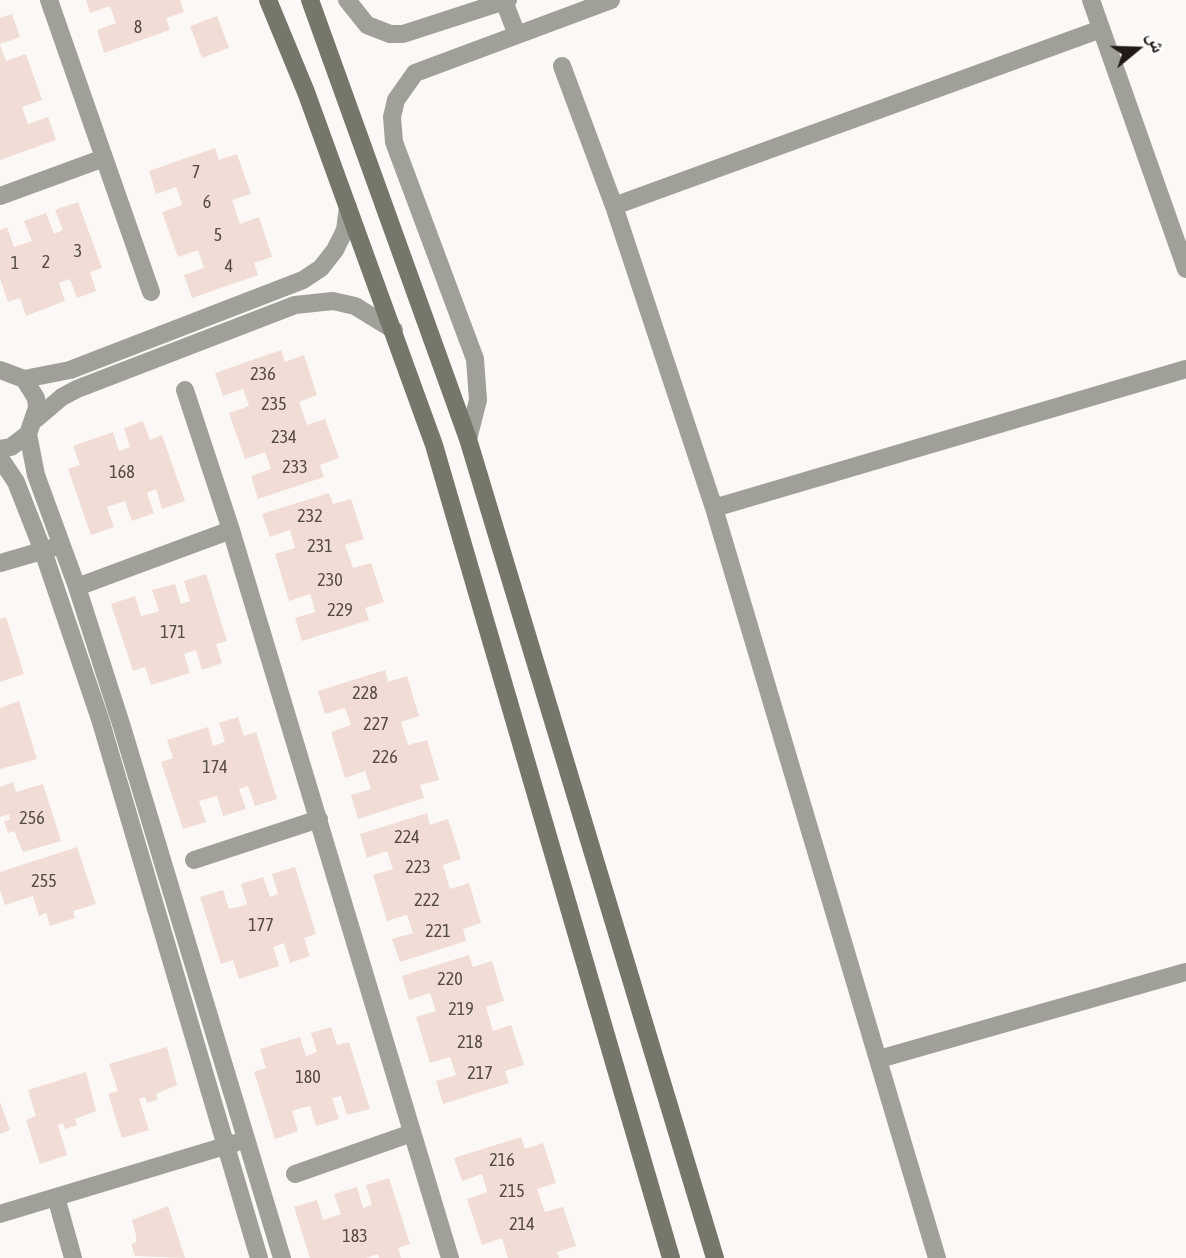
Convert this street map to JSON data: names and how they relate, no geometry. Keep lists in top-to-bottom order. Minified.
{"house_numbers":["8","7","6","5","3","2","1","4","236","235","234","233","168","232","231","230","229","171","228","227","226","174","256","224","223","255","222","177","221","220","219","218","217","180","216","215","214","183"],"north":"right"}
